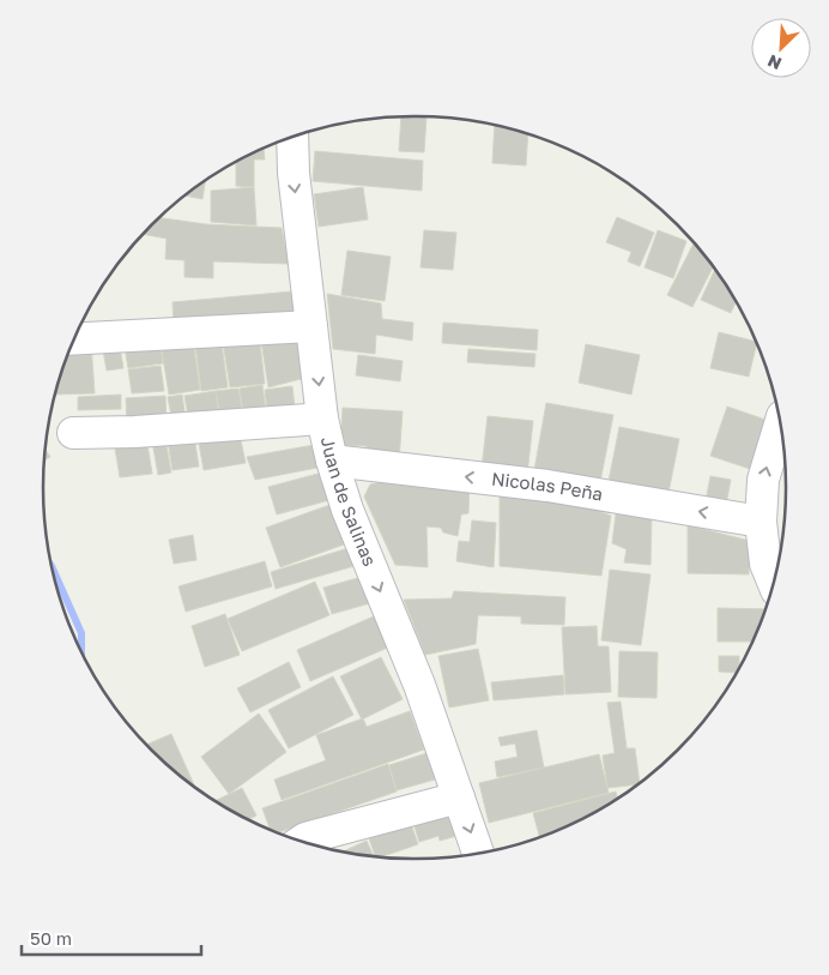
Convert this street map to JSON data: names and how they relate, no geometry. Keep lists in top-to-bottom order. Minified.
{"streets":{"street":["Nicolas Peña","Juan de Salinas"]},"crossings":[["Nicolas Peña","Juan de Salinas"]],"one_way":["Nicolas Peña","Juan de Salinas"],"scale_bar":"50 m","north":"bottom left"}
